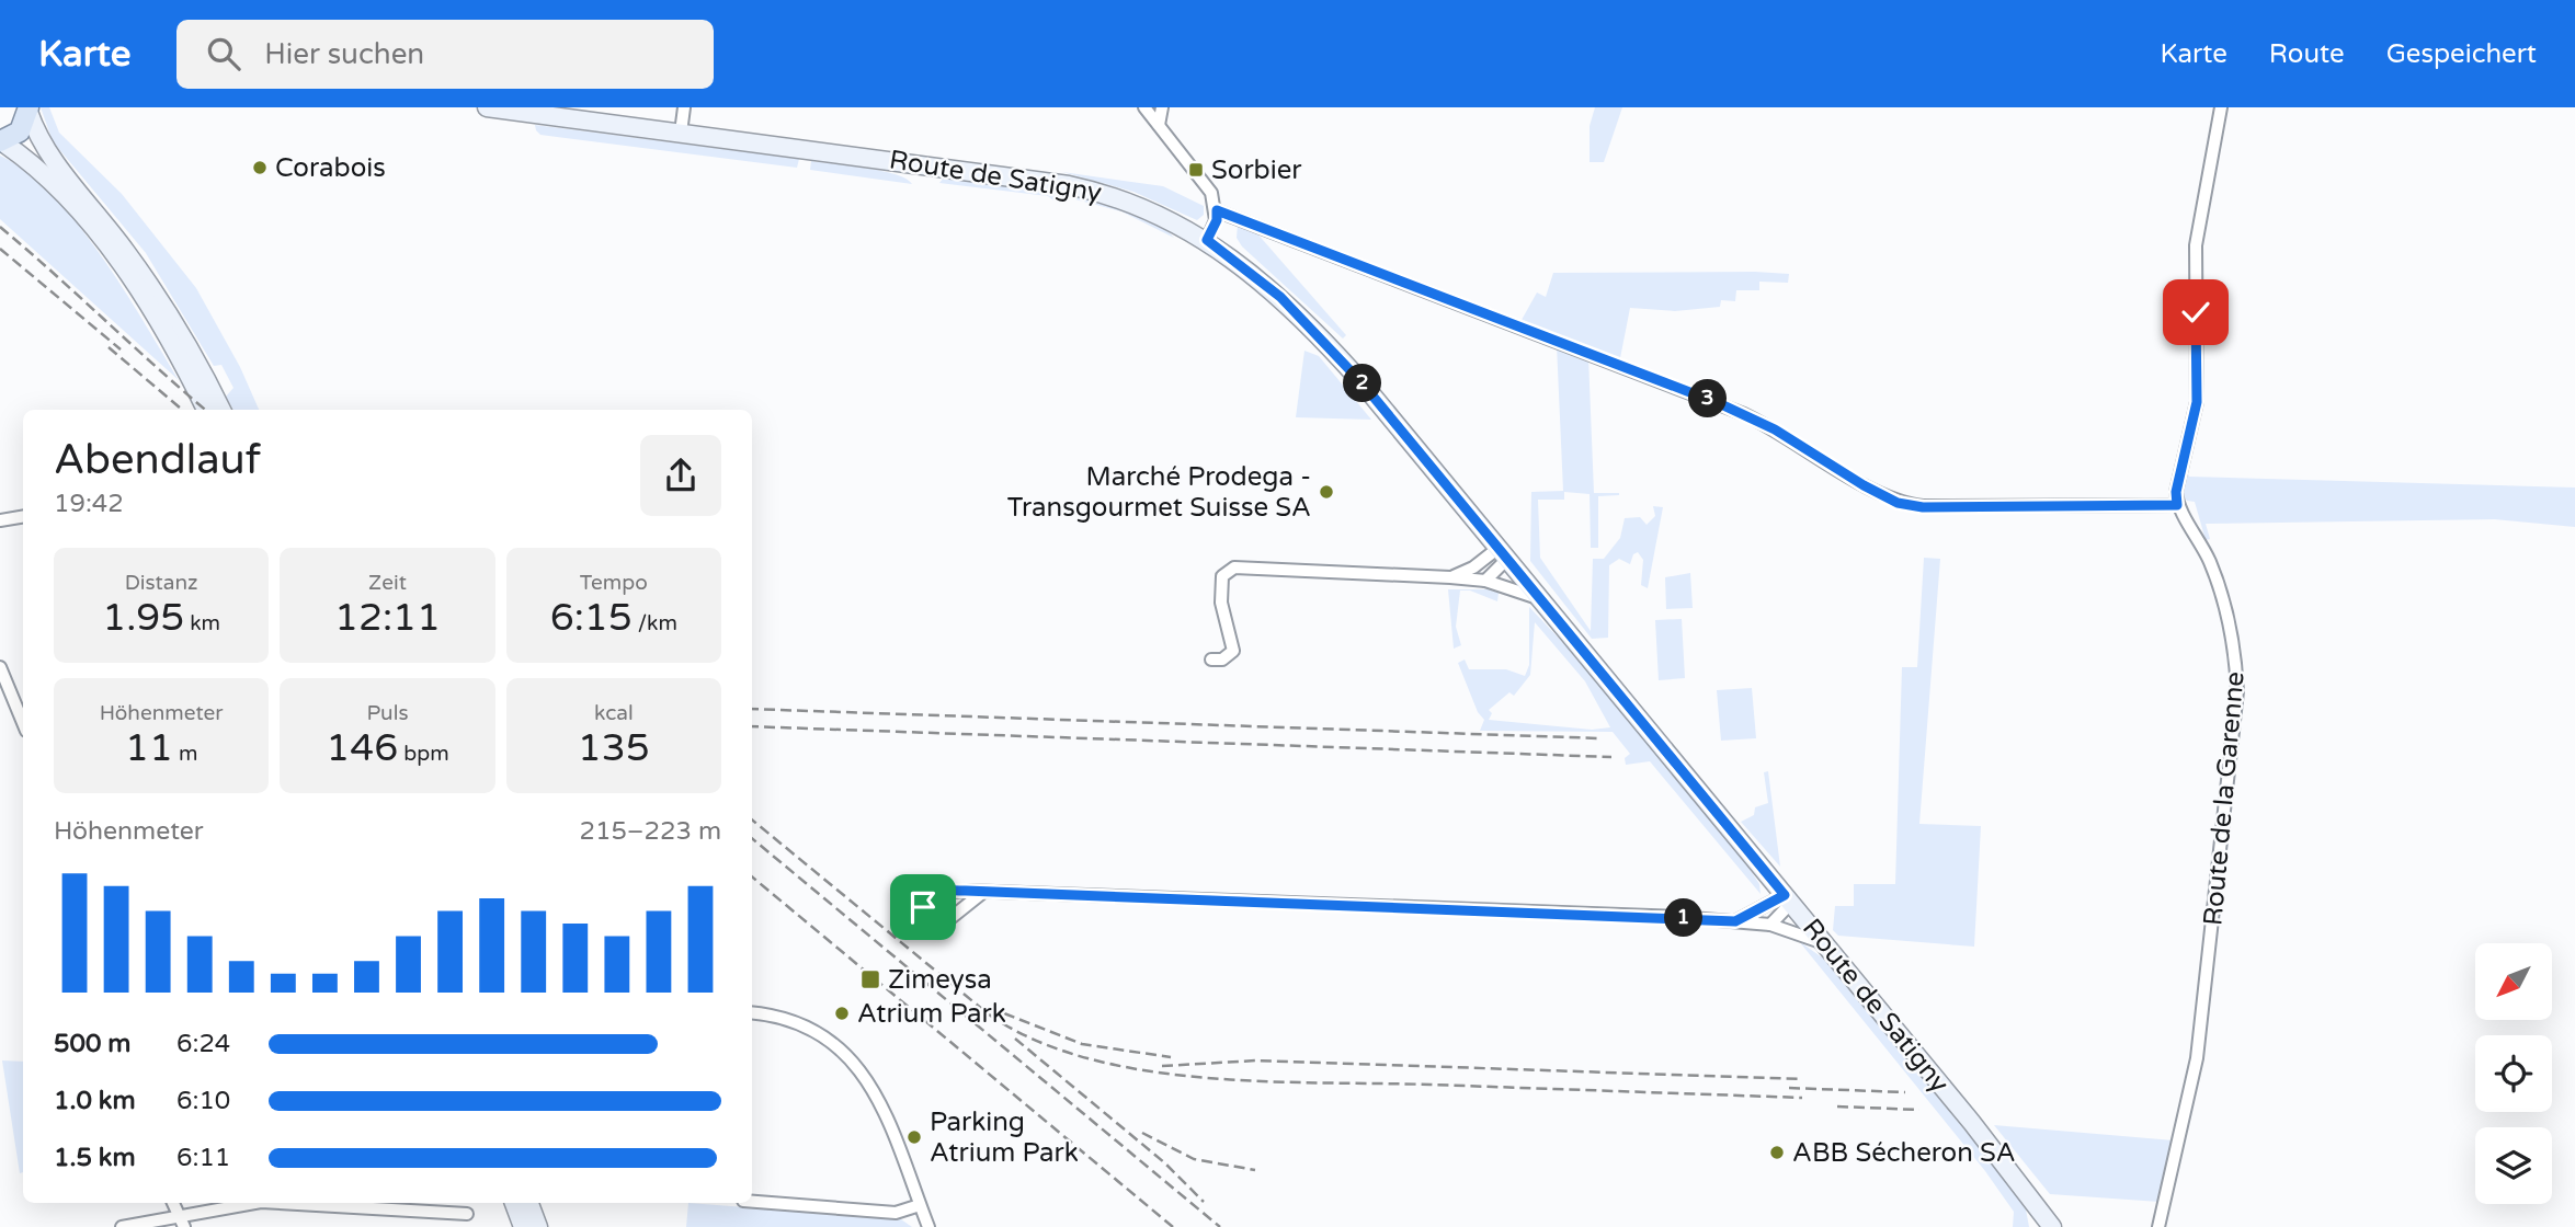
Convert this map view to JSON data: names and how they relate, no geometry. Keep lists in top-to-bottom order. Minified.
{"streets":{"street":["Route de Satigny","Route de la Garenne"]},"places":{"other":["Corabois","Marché Prodega - Transgourmet Suisse SA","Atrium Park","Parking Atrium Park","ABB Sécheron SA"],"transit":["Sorbier","Zimeysa"]},"north":"bottom left","page":{"header":"Karte","search":"Hier suchen","nav":["Karte","Route","Gespeichert"],"pins":["2","3","1"],"heading":["Abendlauf","19:42"],"stats":[["Distanz","1.95 km"],["Zeit","12:11"],["Tempo","6:15 /km"],["Höhenmeter","11 m"],["Puls","146 bpm"],["kcal","135"]],"chart":["Höhenmeter","215–223 m"],"list":[{"name":"500 m","note":"6:24"},{"name":"1.0 km","note":"6:10"},{"name":"1.5 km","note":"6:11"}]}}
